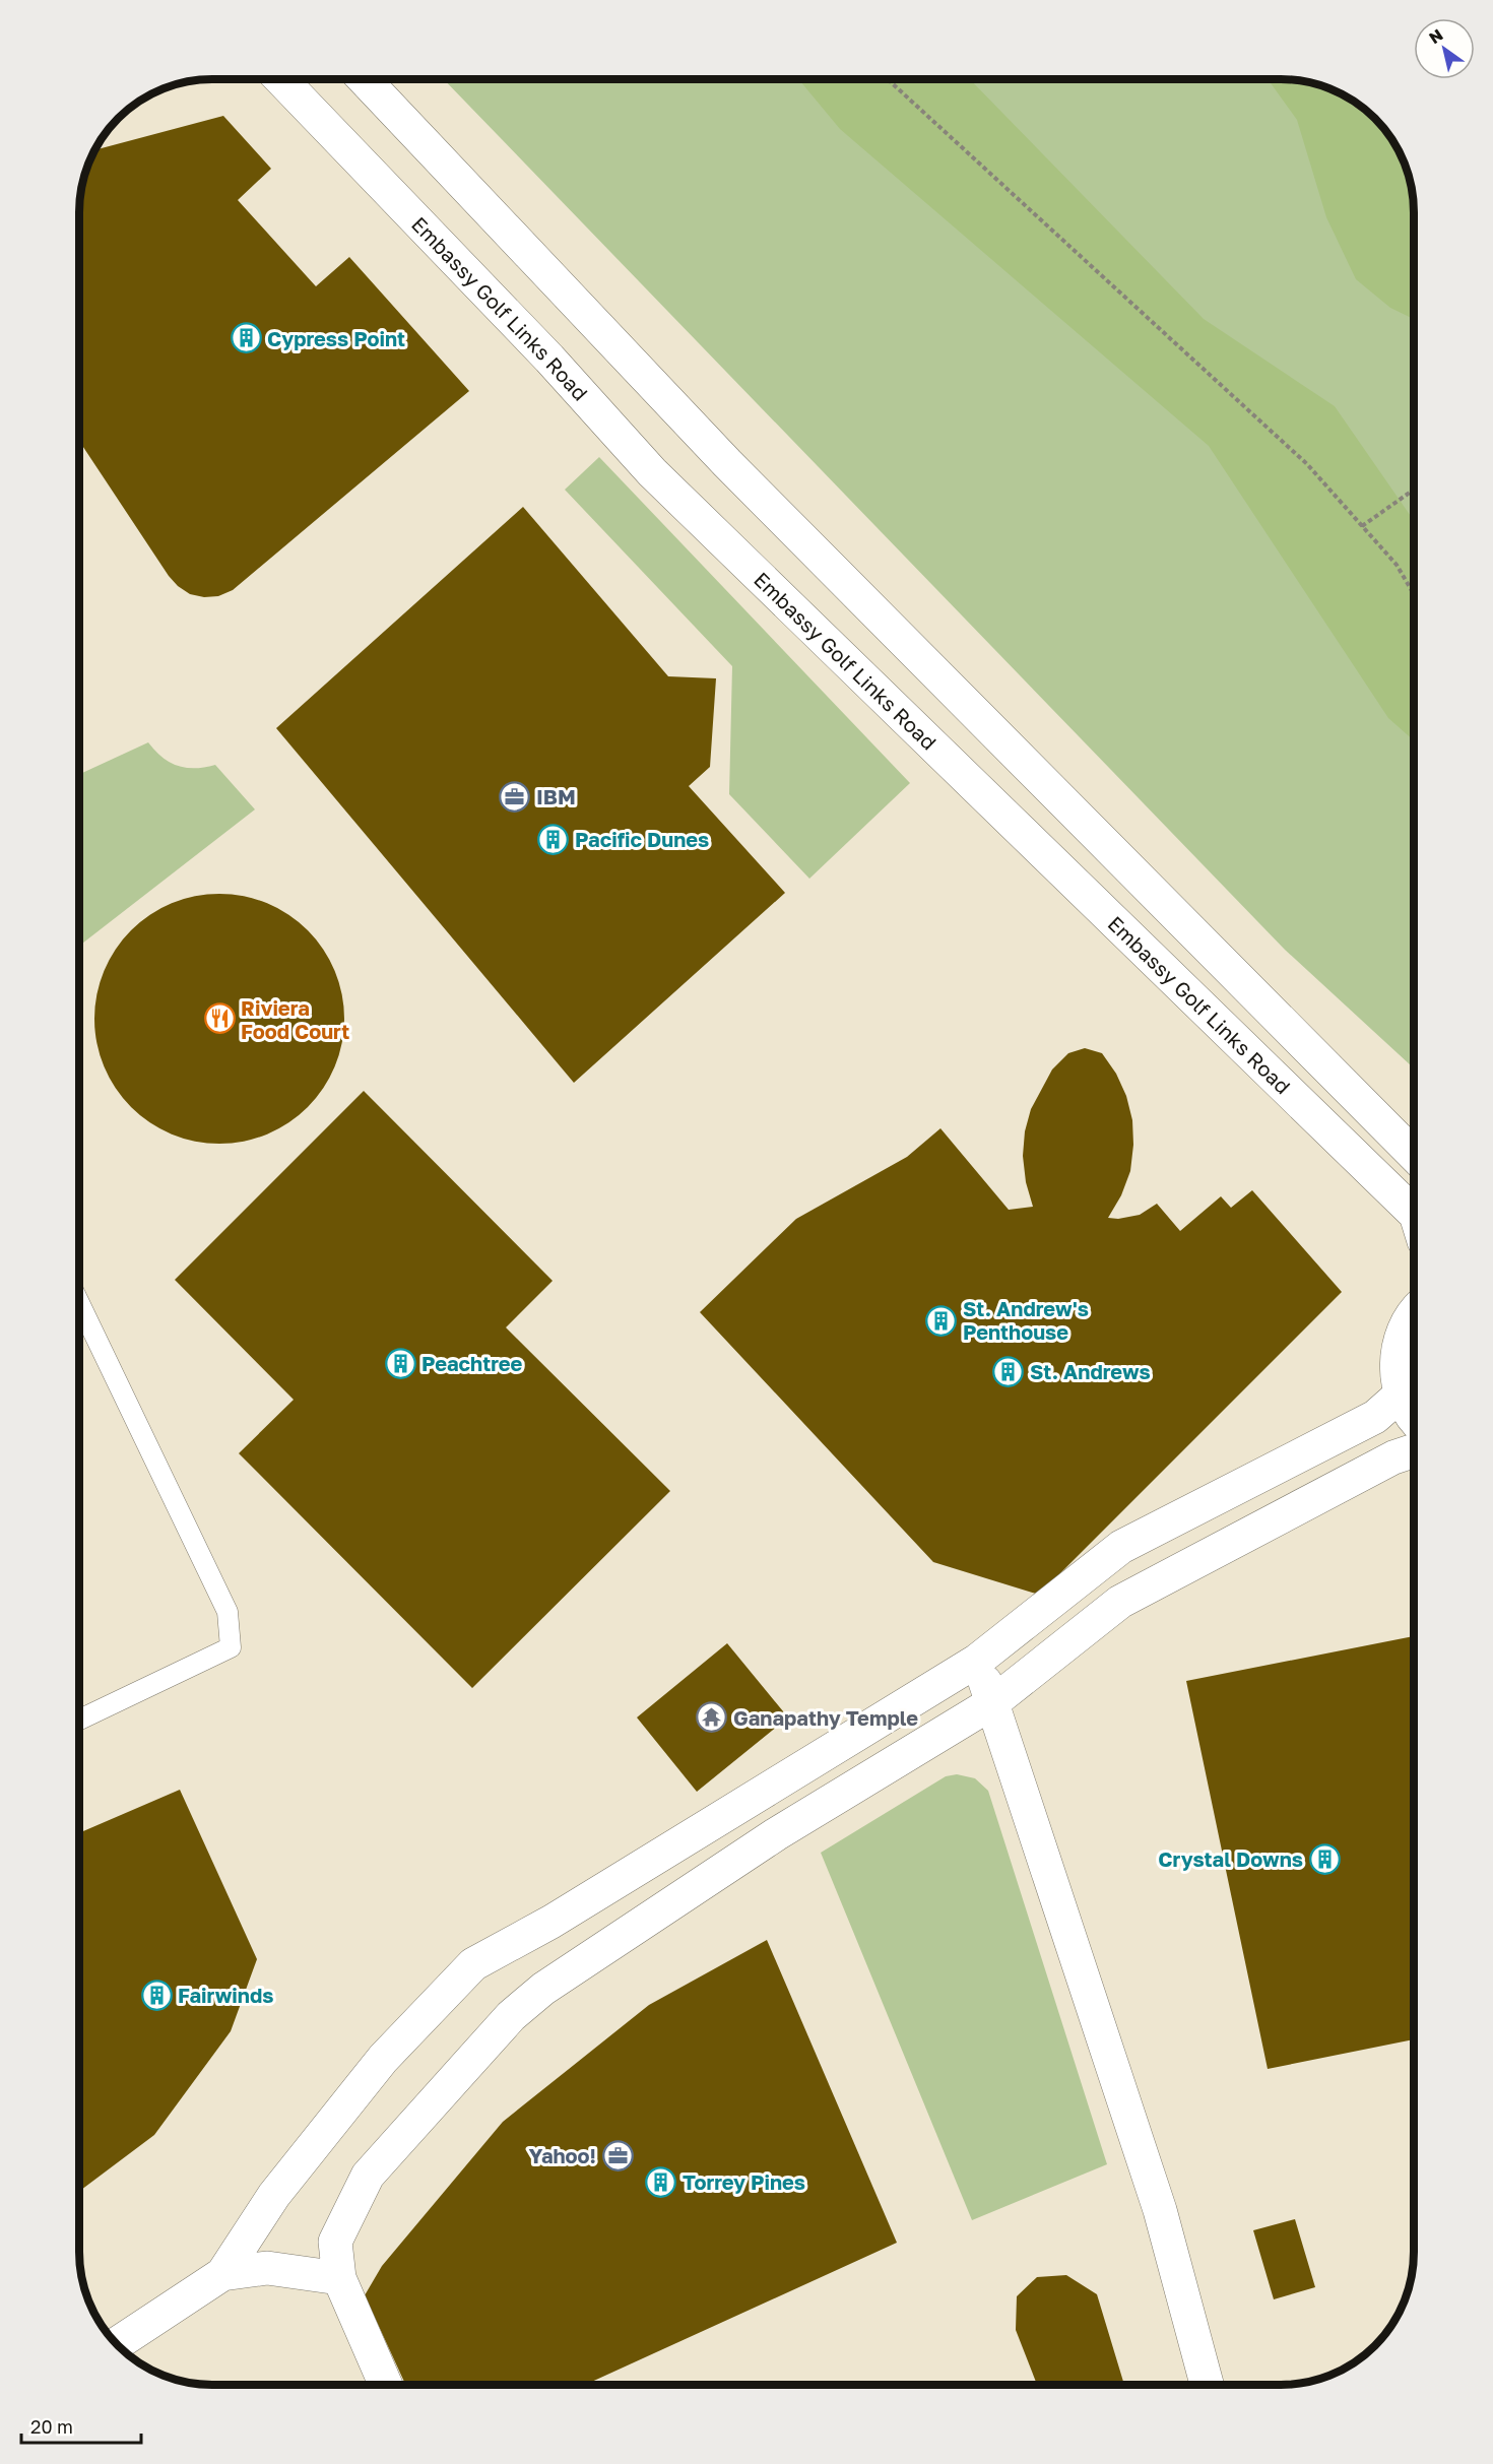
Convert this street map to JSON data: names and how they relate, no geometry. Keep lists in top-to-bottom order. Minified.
{"streets":{"street":["Embassy Golf Links Road"]},"places":{"building":["Cypress Point","Pacific Dunes","St. Andrew's Penthouse","Peachtree","St. Andrews","Crystal Downs","Fairwinds","Torrey Pines"],"office":["IBM","Yahoo!"],"restaurant":["Riviera Food Court"],"temple":["Ganapathy Temple"]},"scale_bar":"20 m","north":"top left"}
